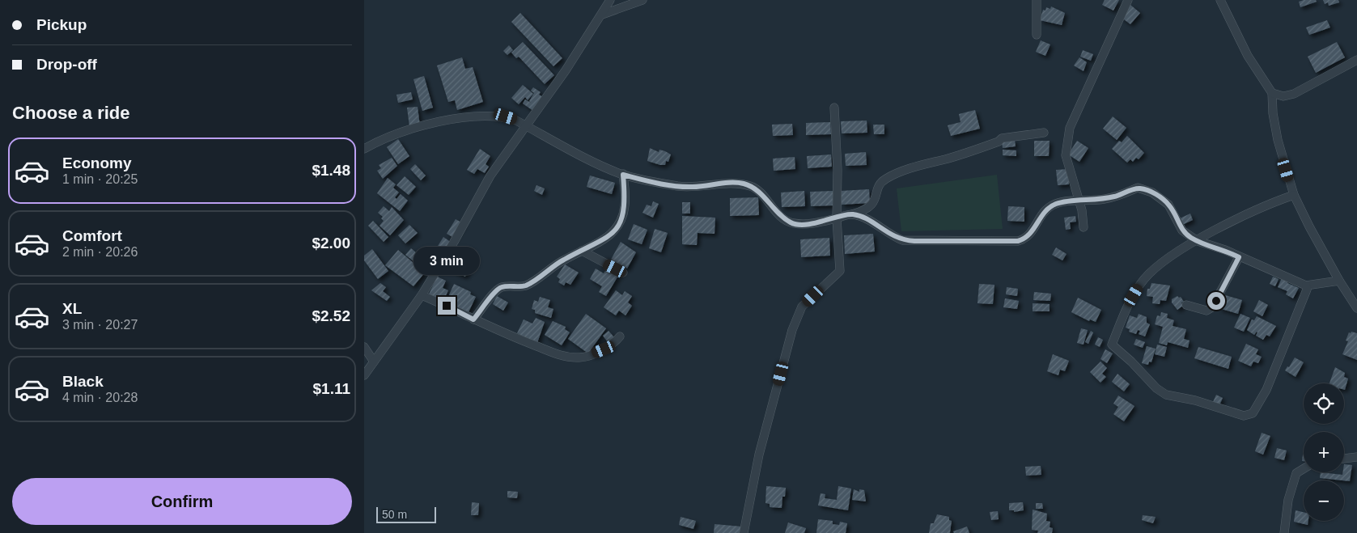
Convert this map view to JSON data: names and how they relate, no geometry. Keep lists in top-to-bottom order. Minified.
{"scale_bar":"50 m","page":{"banner":["Pickup","Drop-off"],"heading":"Choose a ride","list":[{"name":"Economy","note":"1 min · 20:25","value":"$1.48"},{"name":"Comfort","note":"2 min · 20:26","value":"$2.00"},{"name":"XL","note":"3 min · 20:27","value":"$2.52"},{"name":"Black","note":"4 min · 20:28","value":"$1.11"}],"bubble":"3 min","map_buttons":["+","−"],"buttons":"Confirm","scale":"50 m"}}
